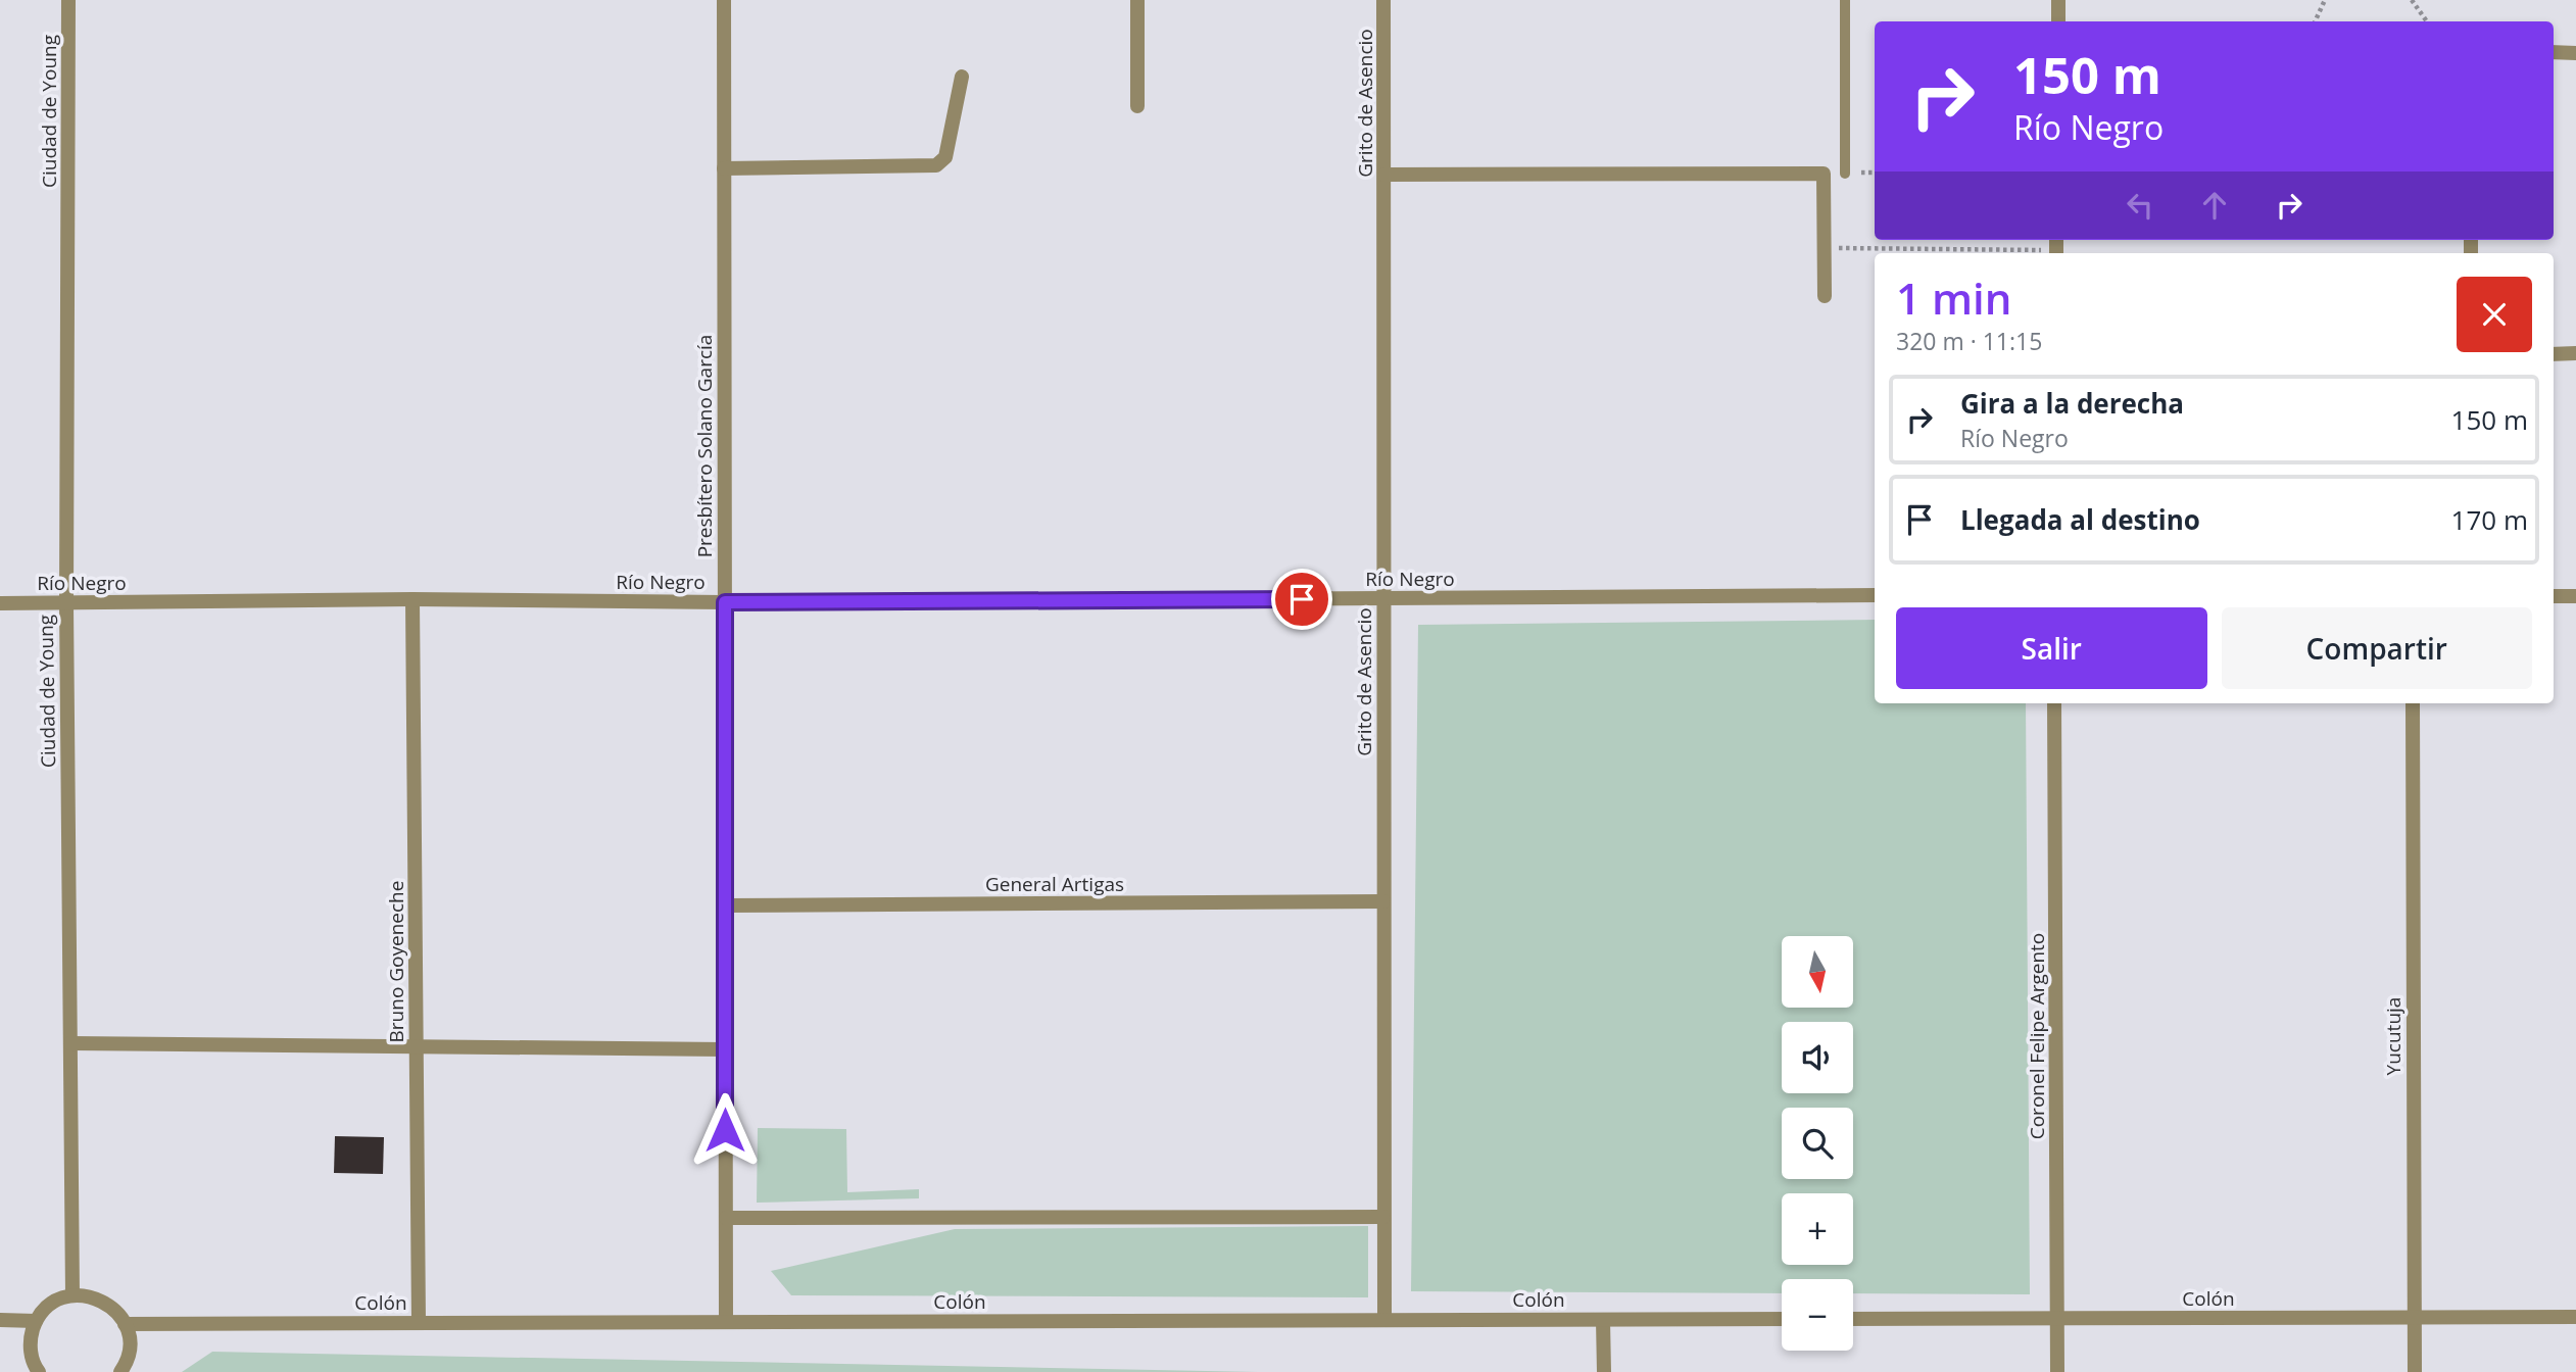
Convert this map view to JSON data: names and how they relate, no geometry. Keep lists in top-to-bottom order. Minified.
{"streets":{"street":["Grito de Asencio","Ciudad de Young","Presbítero Solano García","Río Negro","General Artigas","Bruno Goyeneche","Coronel Felipe Argento","Yucutuja","Colón"]},"crossings":[["Grito de Asencio","Río Negro"],["Grito de Asencio","General Artigas"],["Grito de Asencio","Colón"],["Ciudad de Young","Río Negro"],["Presbítero Solano García","Río Negro"],["Presbítero Solano García","General Artigas"],["Presbítero Solano García","Colón"],["Río Negro","Bruno Goyeneche"],["Bruno Goyeneche","Colón"],["Coronel Felipe Argento","Colón"],["Yucutuja","Colón"]],"north":"bottom","page":{"turn":["150 m","Río Negro"],"heading":["1 min","320 m · 11:15"],"list":[{"name":"Gira a la derecha","note":"Río Negro","value":"150 m"},{"name":"Llegada al destino","value":"170 m"}],"buttons":["Salir","Compartir"],"map_buttons":["+","−"]}}
